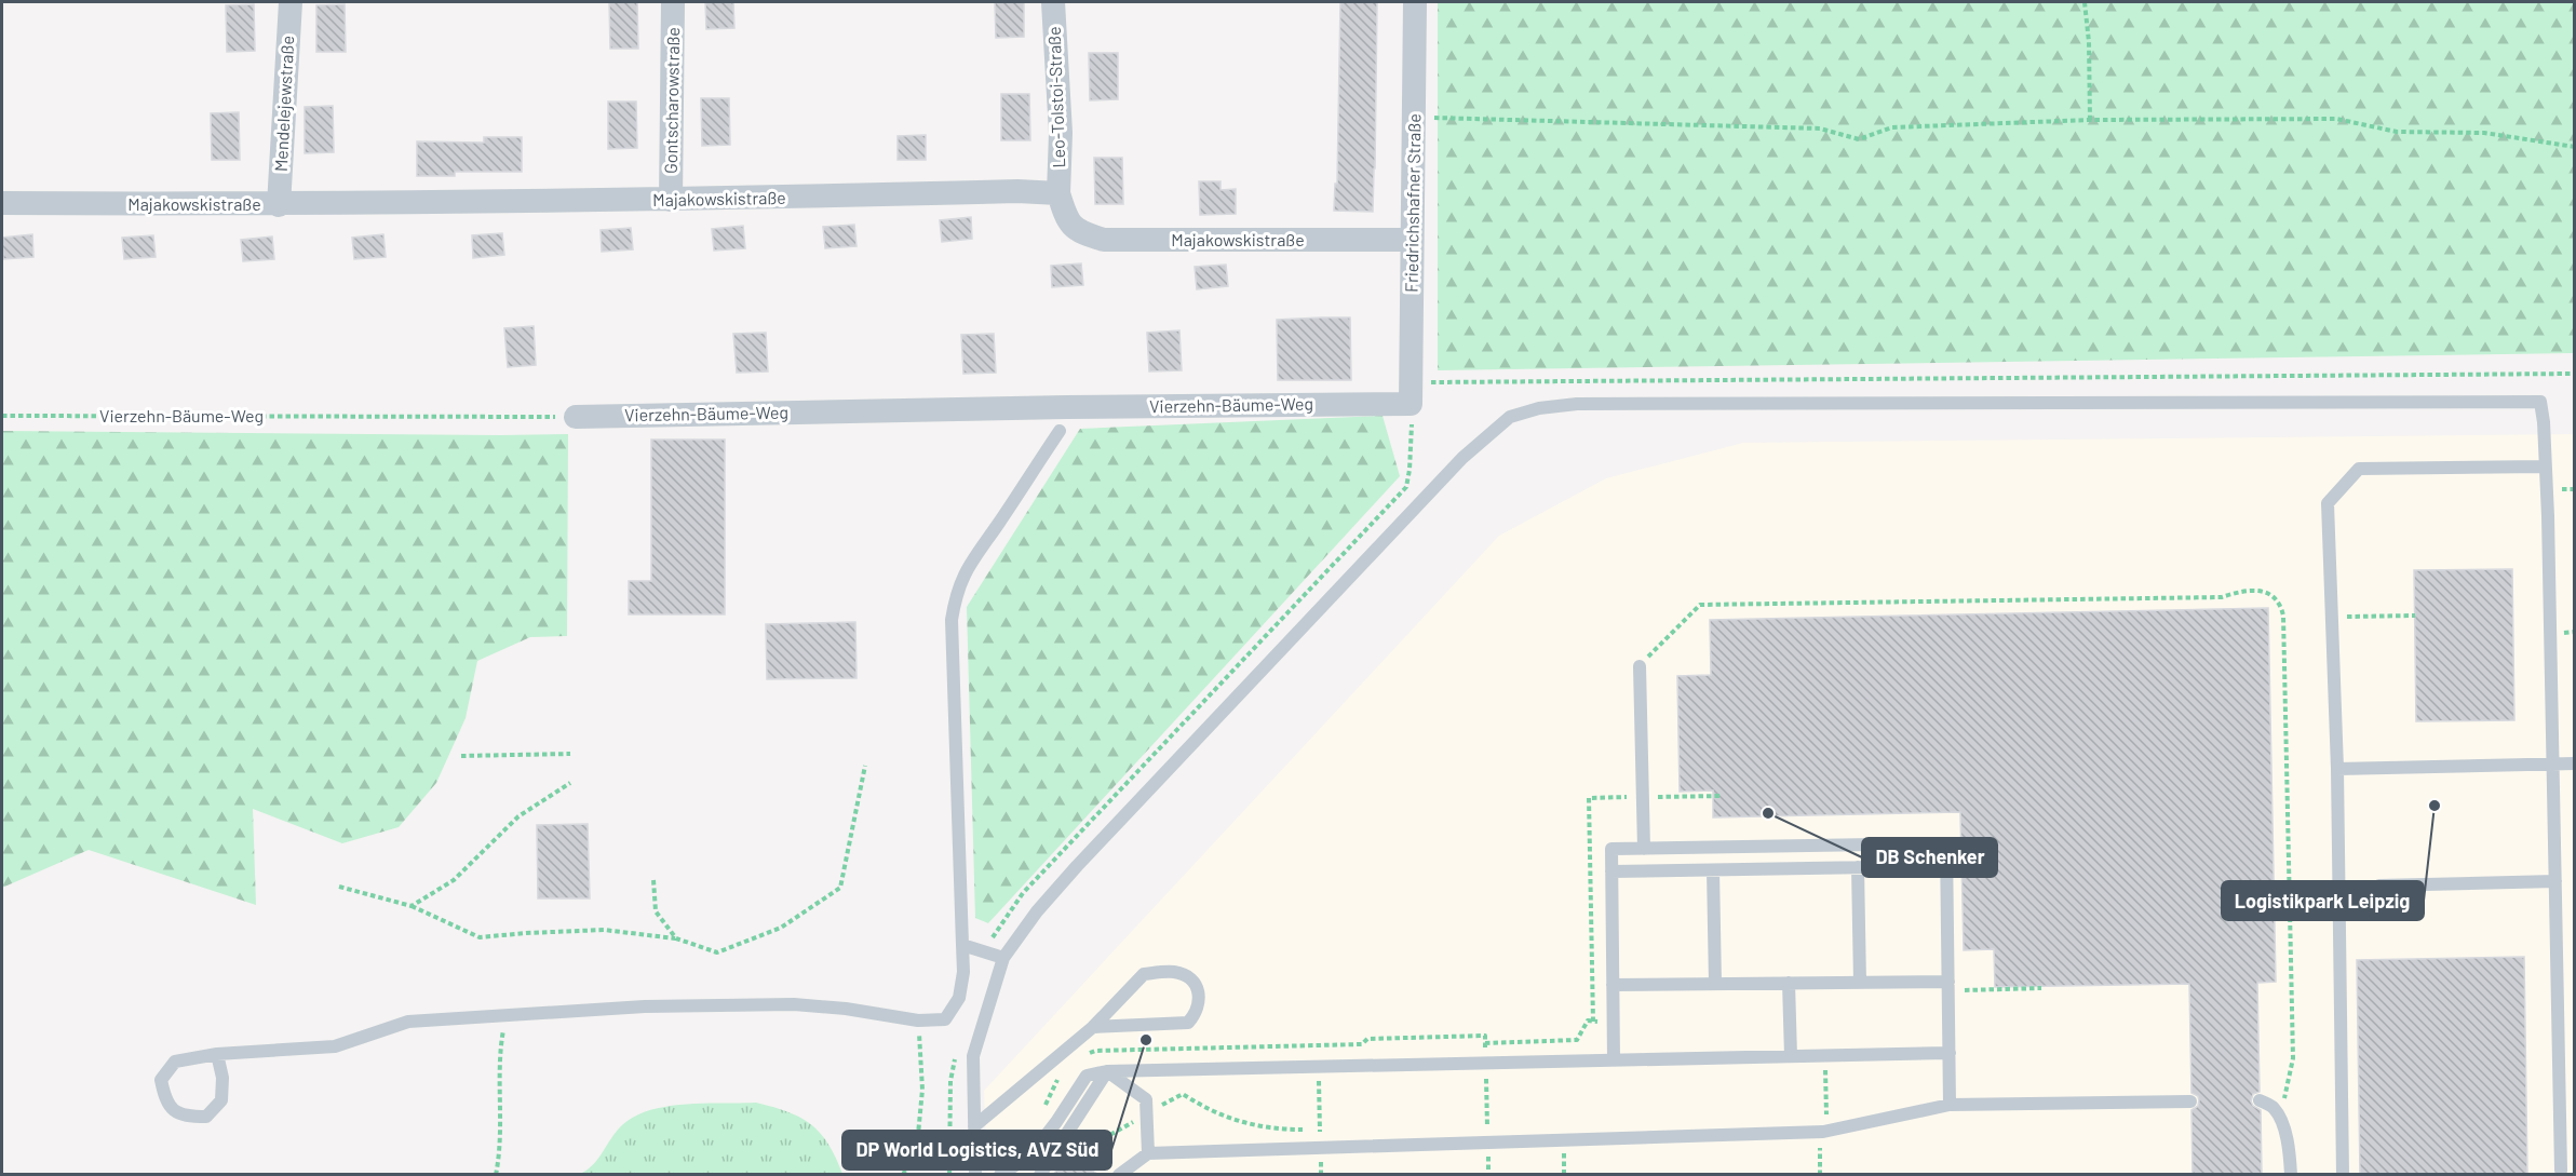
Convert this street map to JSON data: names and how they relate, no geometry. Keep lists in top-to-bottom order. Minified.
{"streets":{"street":["Leo-Tolstoi-Straße","Gontscharowstraße","Mendelejewstraße","Majakowskistraße","Friedrichshafner Straße","Vierzehn-Bäume-Weg"]},"crossings":[["Leo-Tolstoi-Straße","Majakowskistraße"],["Gontscharowstraße","Majakowskistraße"],["Mendelejewstraße","Majakowskistraße"],["Majakowskistraße","Friedrichshafner Straße"],["Friedrichshafner Straße","Vierzehn-Bäume-Weg"]],"places":["Logistikpark Leipzig","DB Schenker","DP World Logistics, AVZ Süd"]}
